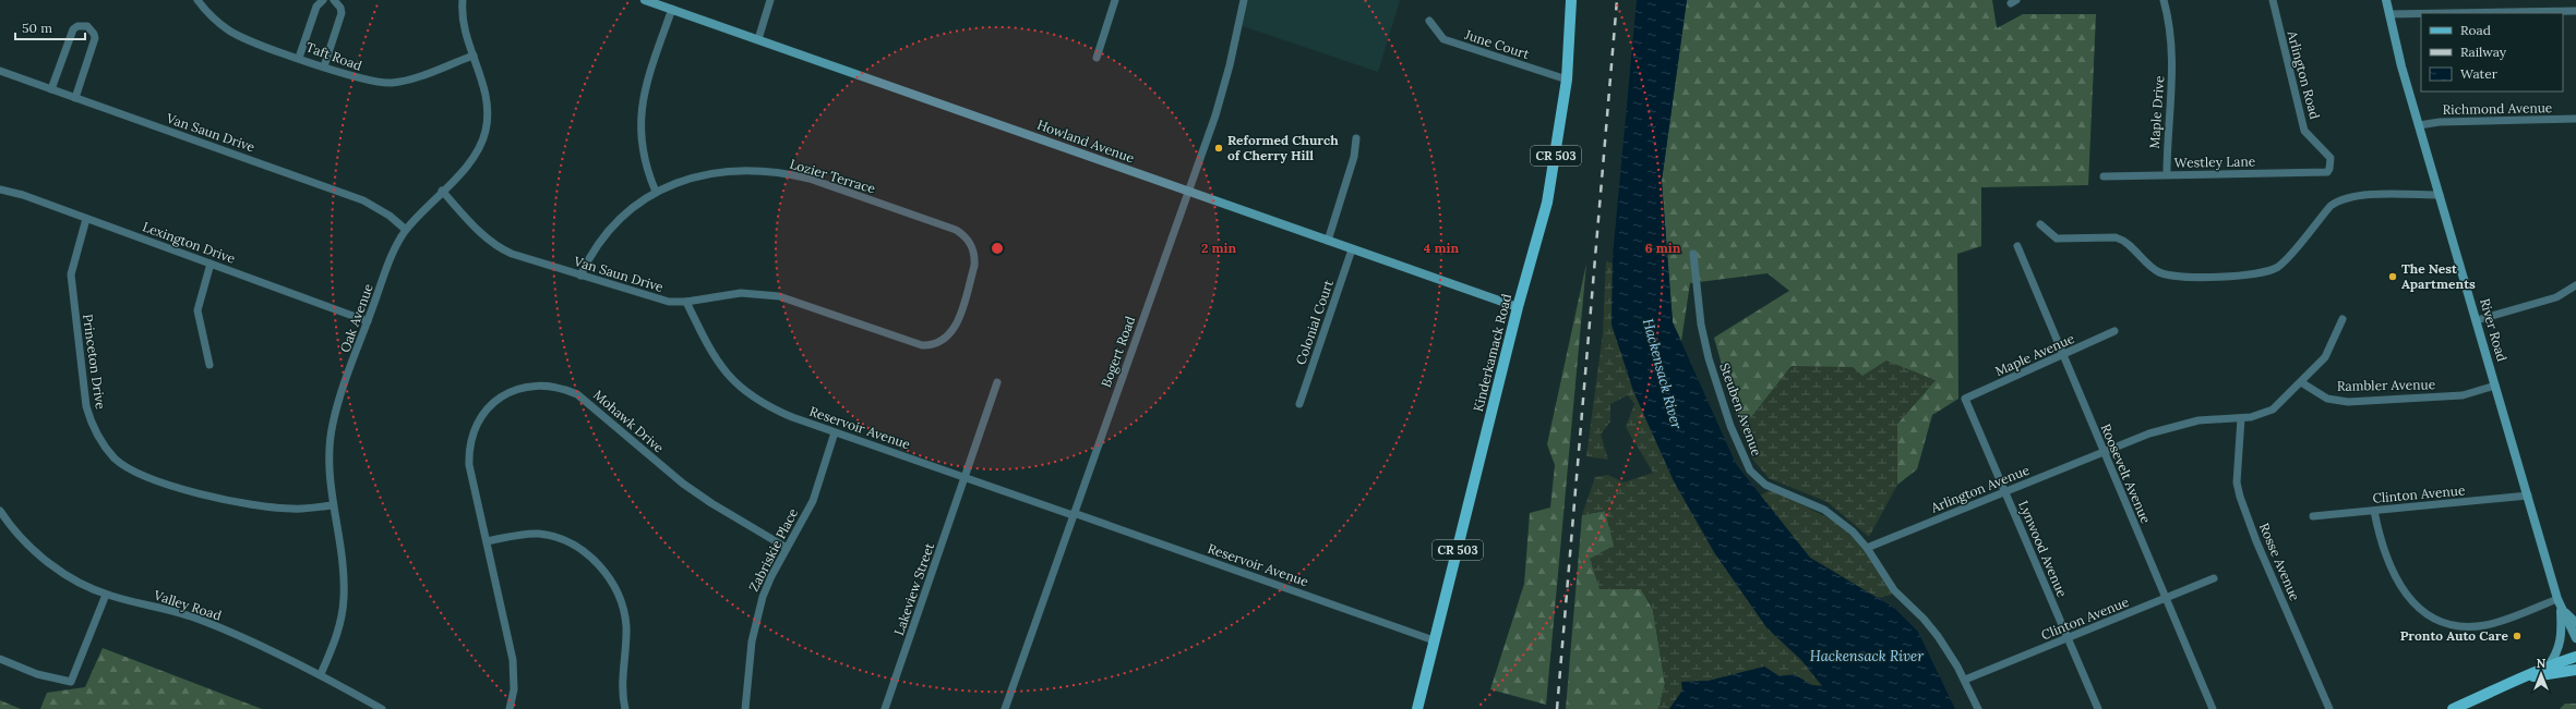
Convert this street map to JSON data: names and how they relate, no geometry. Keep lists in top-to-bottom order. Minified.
{"streets":{"main road":["CR 503","Kinderkamack Road"],"street":["June Court","Taft Road","Arlington Road","Richmond Avenue","Maple Drive","Van Saun Drive","Howland Avenue","Westley Lane","Lozier Terrace","Lexington Drive","Oak Avenue","Colonial Court","River Road","Bogert Road","Maple Avenue","Princeton Drive","Rambler Avenue","Steuben Avenue","Mohawk Drive","Reservoir Avenue","Roosevelt Avenue","Arlington Avenue","Clinton Avenue","Lynwood Avenue","Zabriskie Place","Rosse Avenue","Lakeview Street","Valley Road"]},"crossings":[["June Court","Kinderkamack Road"],["Taft Road","Oak Avenue"],["Arlington Road","Westley Lane"],["Richmond Avenue","River Road"],["Maple Drive","Westley Lane"],["Van Saun Drive","Lozier Terrace"],["Van Saun Drive","Oak Avenue"],["Van Saun Drive","Reservoir Avenue"],["Howland Avenue","Colonial Court"],["Howland Avenue","Bogert Road"],["Howland Avenue","Kinderkamack Road"],["Lexington Drive","Oak Avenue"],["Lexington Drive","Princeton Drive"],["Oak Avenue","Princeton Drive"],["Oak Avenue","Valley Road"],["River Road","Rambler Avenue"],["River Road","Clinton Avenue"],["Bogert Road","Reservoir Avenue"],["Kinderkamack Road","Reservoir Avenue"],["Maple Avenue","Roosevelt Avenue"],["Maple Avenue","Lynwood Avenue"],["Steuben Avenue","Arlington Avenue"],["Steuben Avenue","Clinton Avenue"],["Mohawk Drive","Zabriskie Place"],["Reservoir Avenue","Zabriskie Place"],["Reservoir Avenue","Lakeview Street"],["Roosevelt Avenue","Arlington Avenue"],["Roosevelt Avenue","Clinton Avenue"],["Arlington Avenue","Lynwood Avenue"],["Clinton Avenue","Lynwood Avenue"]],"water":["Hackensack River"],"places":["Reformed Church of Cherry Hill","The Nest Apartments","Pronto Auto Care"],"legend":["Road","Railway","Water"],"scale_bar":"50 m","north":"top","rings":["2 min","4 min","6 min"]}
